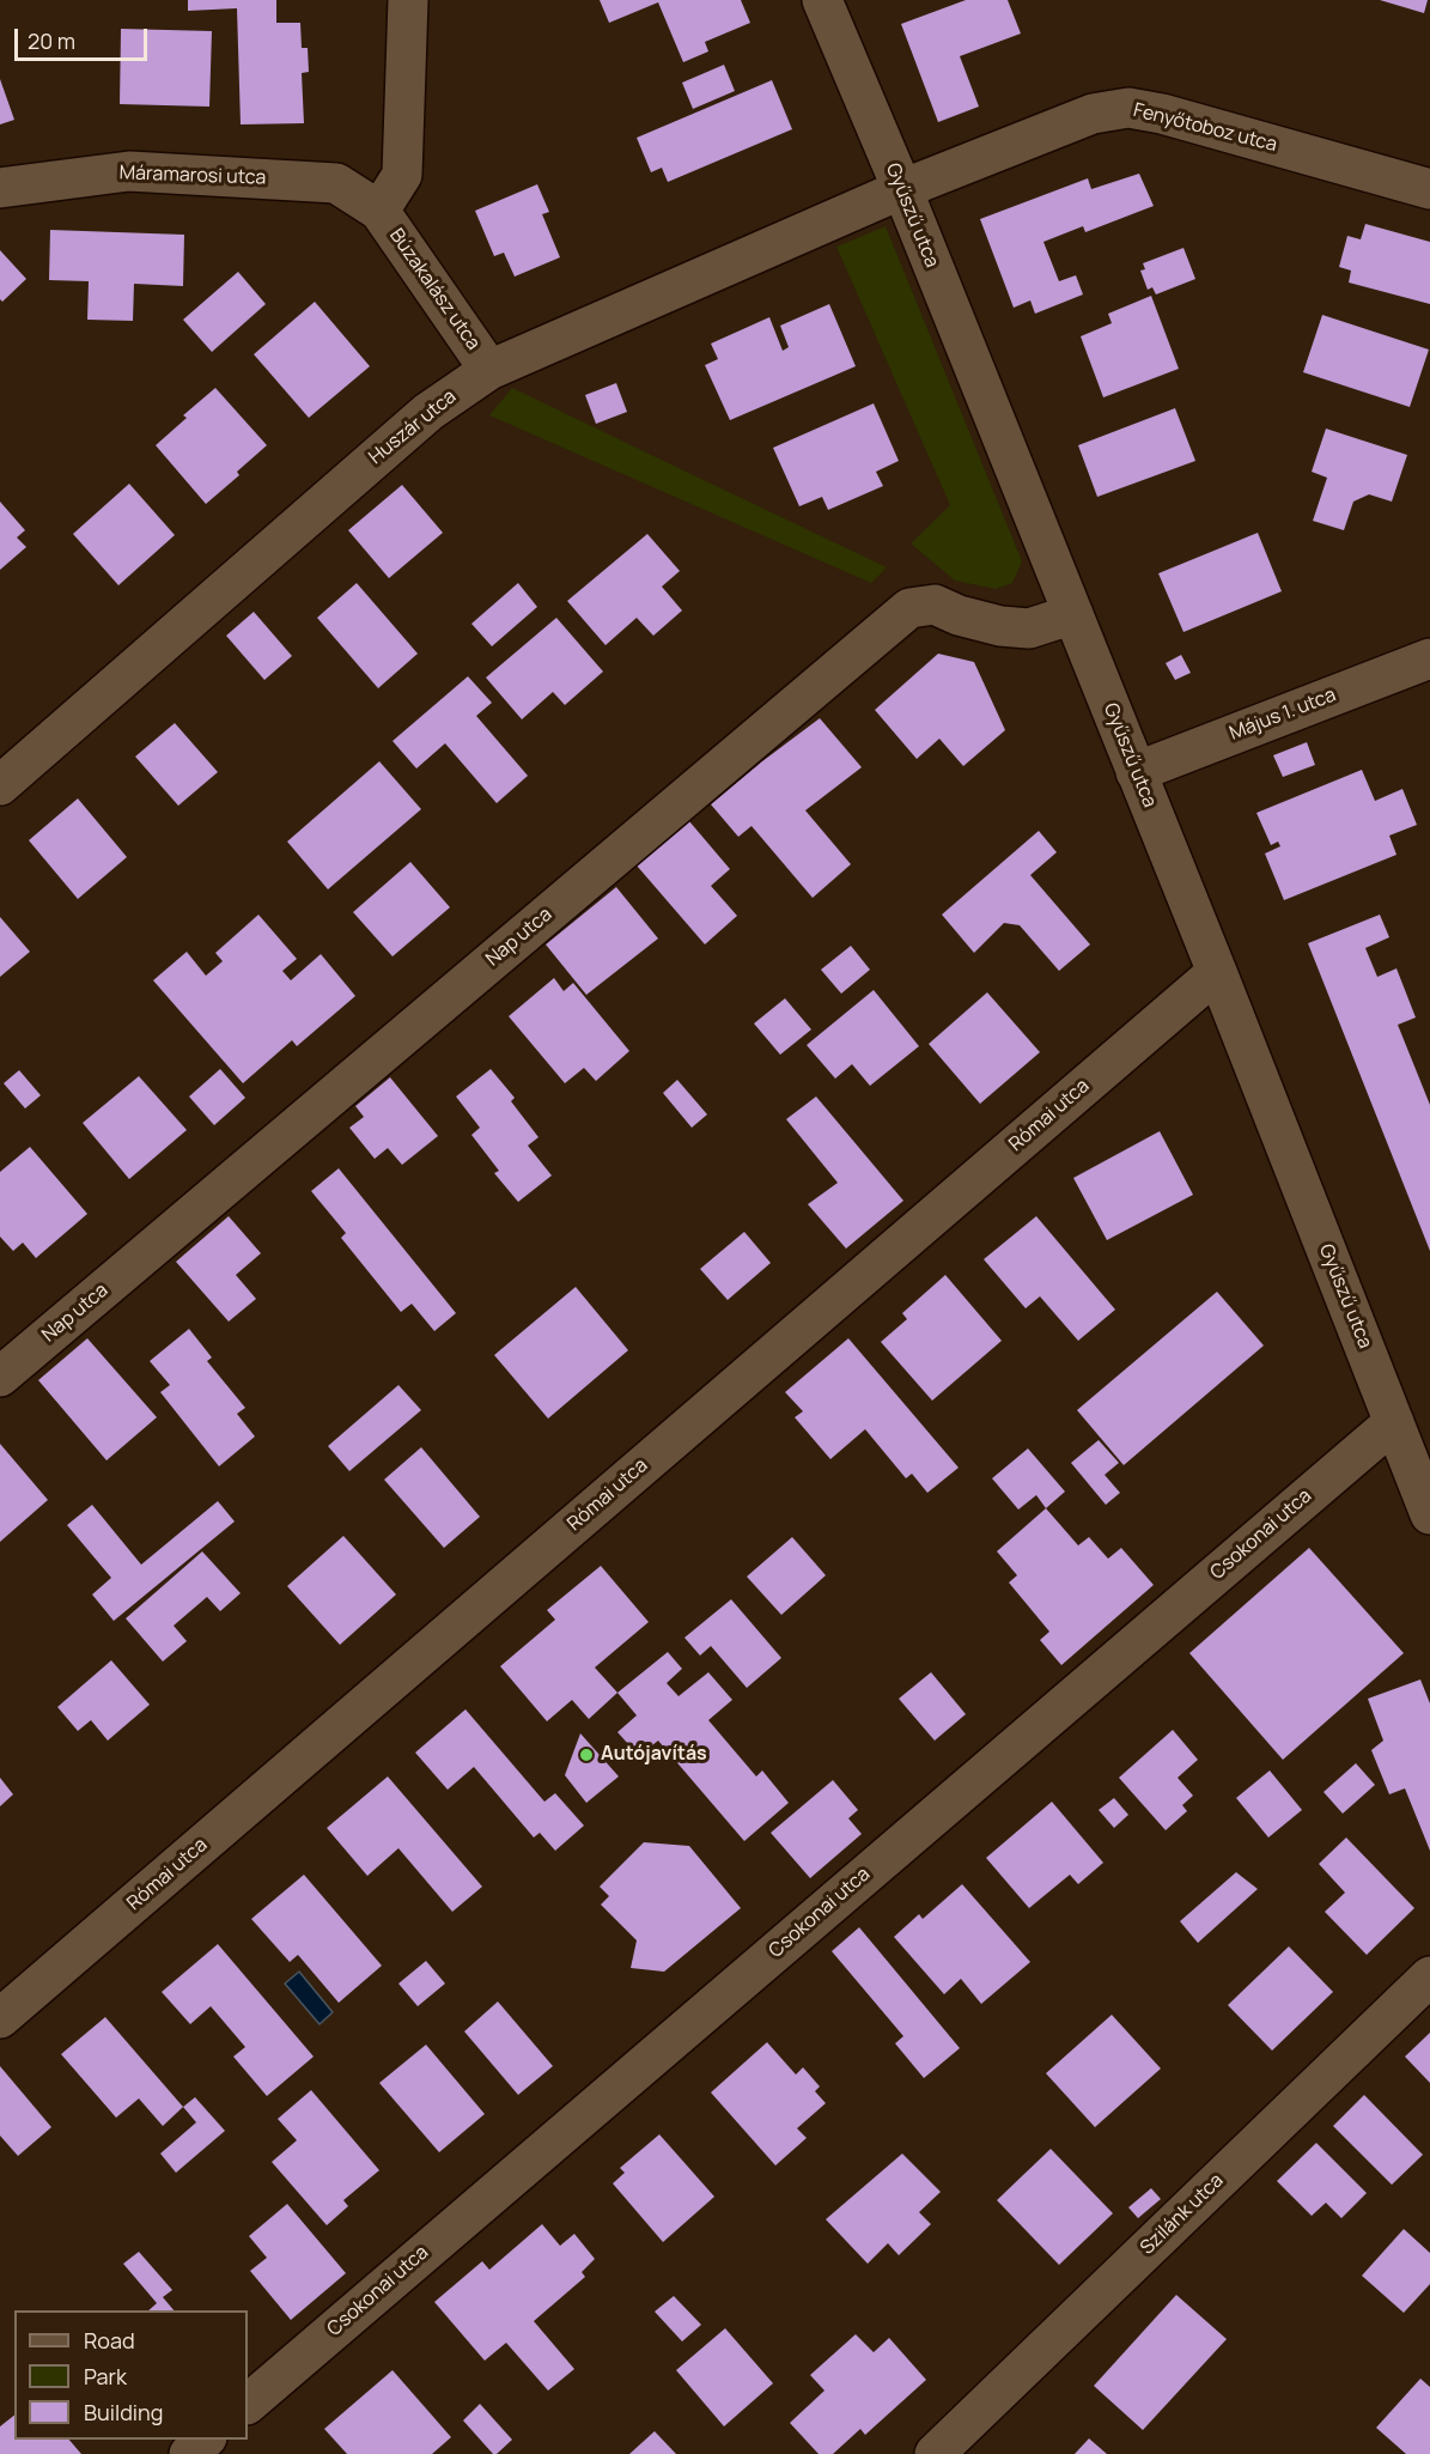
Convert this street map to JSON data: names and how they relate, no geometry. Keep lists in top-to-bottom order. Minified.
{"streets":{"street":["Fenyőtoboz utca","Máramarosi utca","Gyűszű utca","Búzakalász utca","Huszár utca","Május 1. utca","Nap utca","Római utca","Csokonai utca","Szilánk utca"]},"crossings":[["Fenyőtoboz utca","Gyűszű utca"],["Fenyőtoboz utca","Huszár utca"],["Máramarosi utca","Búzakalász utca"],["Gyűszű utca","Huszár utca"],["Gyűszű utca","Május 1. utca"],["Gyűszű utca","Nap utca"],["Gyűszű utca","Római utca"],["Gyűszű utca","Csokonai utca"],["Búzakalász utca","Huszár utca"]],"places":["Autójavítás"],"legend":["Road","Park","Building"],"scale_bar":"20 m"}
